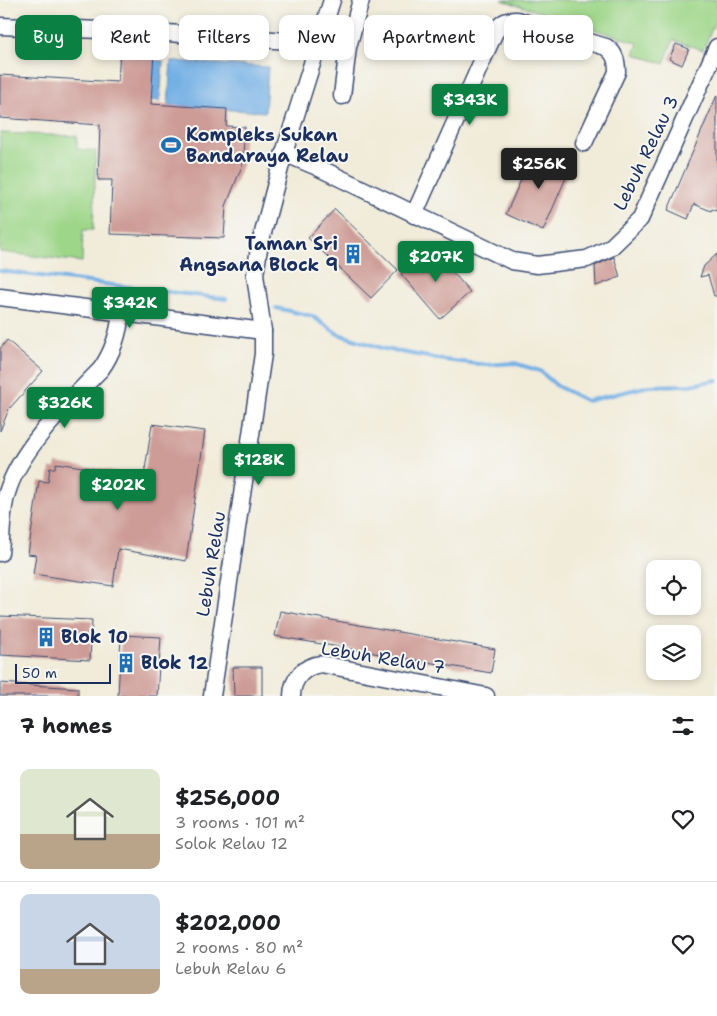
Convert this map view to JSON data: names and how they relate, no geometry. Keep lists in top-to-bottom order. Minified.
{"streets":{"street":["Lebuh Relau 3","Lebuh Relau","Lebuh Relau 7"]},"crossings":[["Lebuh Relau 3","Lebuh Relau"]],"places":{"sports":["Kompleks Sukan Bandaraya Relau"],"building":["Taman Sri Angsana Block 9","Blok 10","Blok 12"]},"scale_bar":"50 m","page":{"chip":["Buy","Rent","Filters","New","Apartment","House"],"price":["$343K","$256K","$207K","$342K","$326K","$128K","$202K"],"scale":"50 m","heading":"7 homes","list":[{"name":"$256,000","note":"3 rooms · 101 m² · Solok Relau 12"},{"name":"$202,000","note":"2 rooms · 80 m² · Lebuh Relau 6"}]}}
